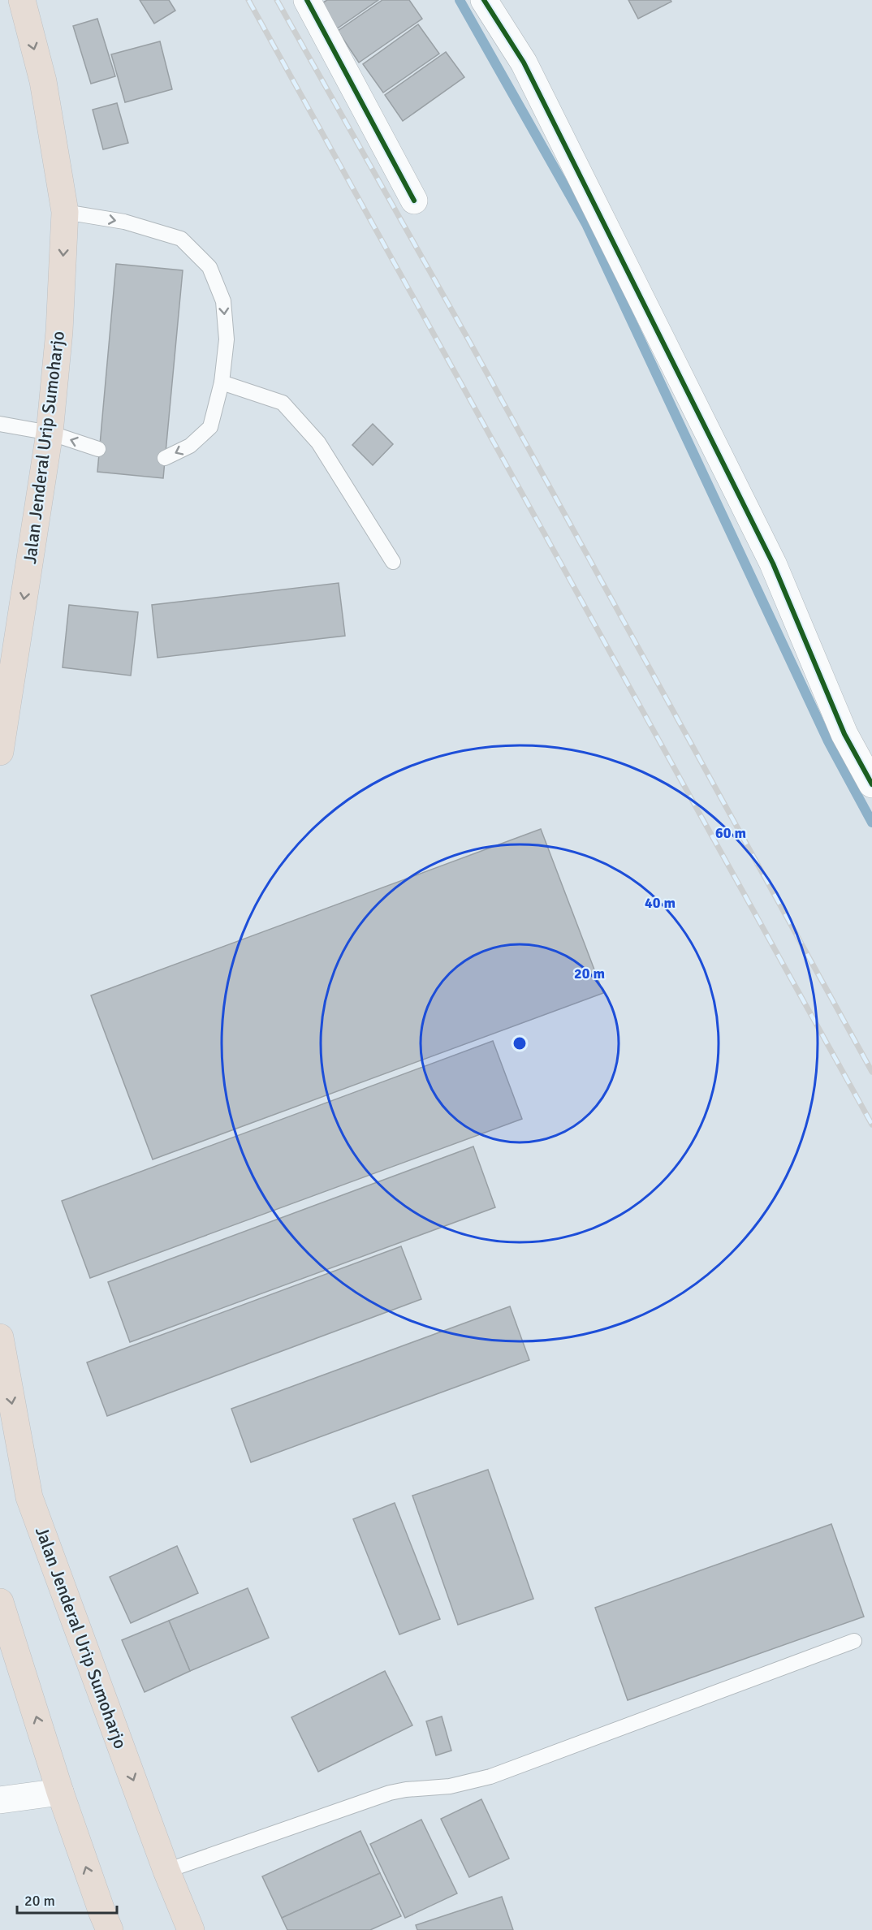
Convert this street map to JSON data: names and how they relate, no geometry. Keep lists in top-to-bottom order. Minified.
{"streets":{"highway":["Jalan Jenderal Urip Sumoharjo"]},"one_way":["Jalan Jenderal Urip Sumoharjo"],"scale_bar":"20 m","rings":["60 m","40 m","20 m"]}
